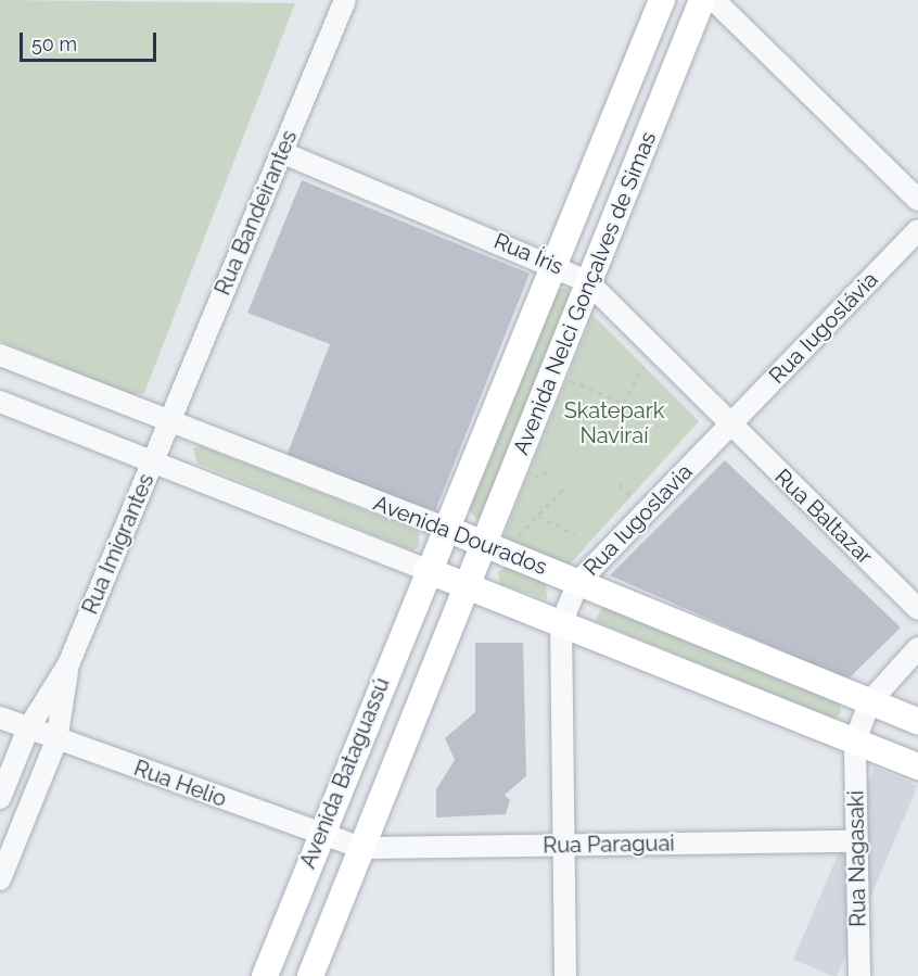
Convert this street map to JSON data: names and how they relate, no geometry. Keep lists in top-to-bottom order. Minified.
{"streets":{"main road":["Avenida Nelci Gonçalves de Simas","Avenida Dourados","Avenida Bataguassú"],"street":["Rua Bandeirantes","Rua Íris","Rua Iugoslávia","Rua Baltazar","Rua Iugoslavia","Rua Imigrantes","Rua Helio","Rua Paraguai","Rua Nagasaki"]},"crossings":[["Rua Bandeirantes","Rua Íris"],["Rua Bandeirantes","Avenida Dourados"],["Rua Bandeirantes","Rua Imigrantes"],["Rua Íris","Avenida Nelci Gonçalves de Simas"],["Rua Íris","Rua Iugoslávia"],["Rua Íris","Rua Baltazar"],["Rua Íris","Rua Iugoslavia"],["Avenida Nelci Gonçalves de Simas","Avenida Dourados"],["Avenida Nelci Gonçalves de Simas","Avenida Bataguassú"],["Rua Iugoslávia","Rua Baltazar"],["Rua Iugoslávia","Rua Iugoslavia"],["Rua Baltazar","Rua Iugoslavia"],["Rua Iugoslavia","Avenida Dourados"],["Avenida Dourados","Rua Imigrantes"],["Avenida Dourados","Avenida Bataguassú"],["Avenida Dourados","Rua Nagasaki"],["Rua Imigrantes","Rua Helio"],["Avenida Bataguassú","Rua Helio"],["Avenida Bataguassú","Rua Paraguai"],["Rua Helio","Rua Paraguai"],["Rua Paraguai","Rua Nagasaki"]],"parks":["Skatepark Naviraí"],"scale_bar":"50 m"}
